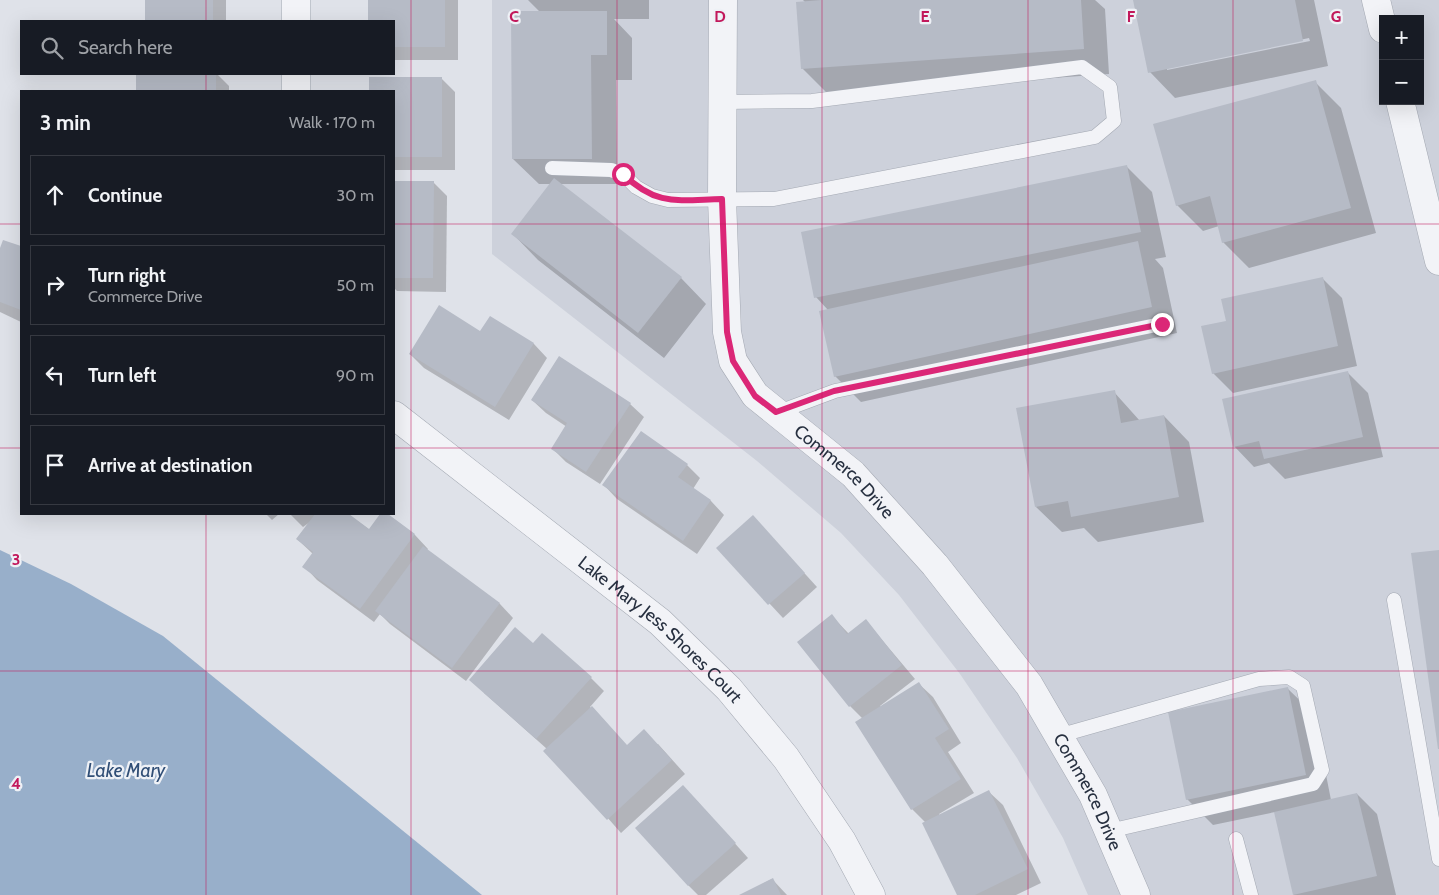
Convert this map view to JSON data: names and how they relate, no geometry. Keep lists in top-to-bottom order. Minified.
{"streets":{"street":["Commerce Drive","Lake Mary Jess Shores Court"]},"water":["Lake Mary"],"page":{"map_buttons":["+","−"],"search":"Search here","heading":["3 min","Walk · 170 m"],"list":[["Continue","30 m"],["Turn right","Commerce Drive","50 m"],["Turn left","90 m"],"Arrive at destination"]},"grid":{"columns":["C","D","E","F","G"],"rows":["3","4"]}}
